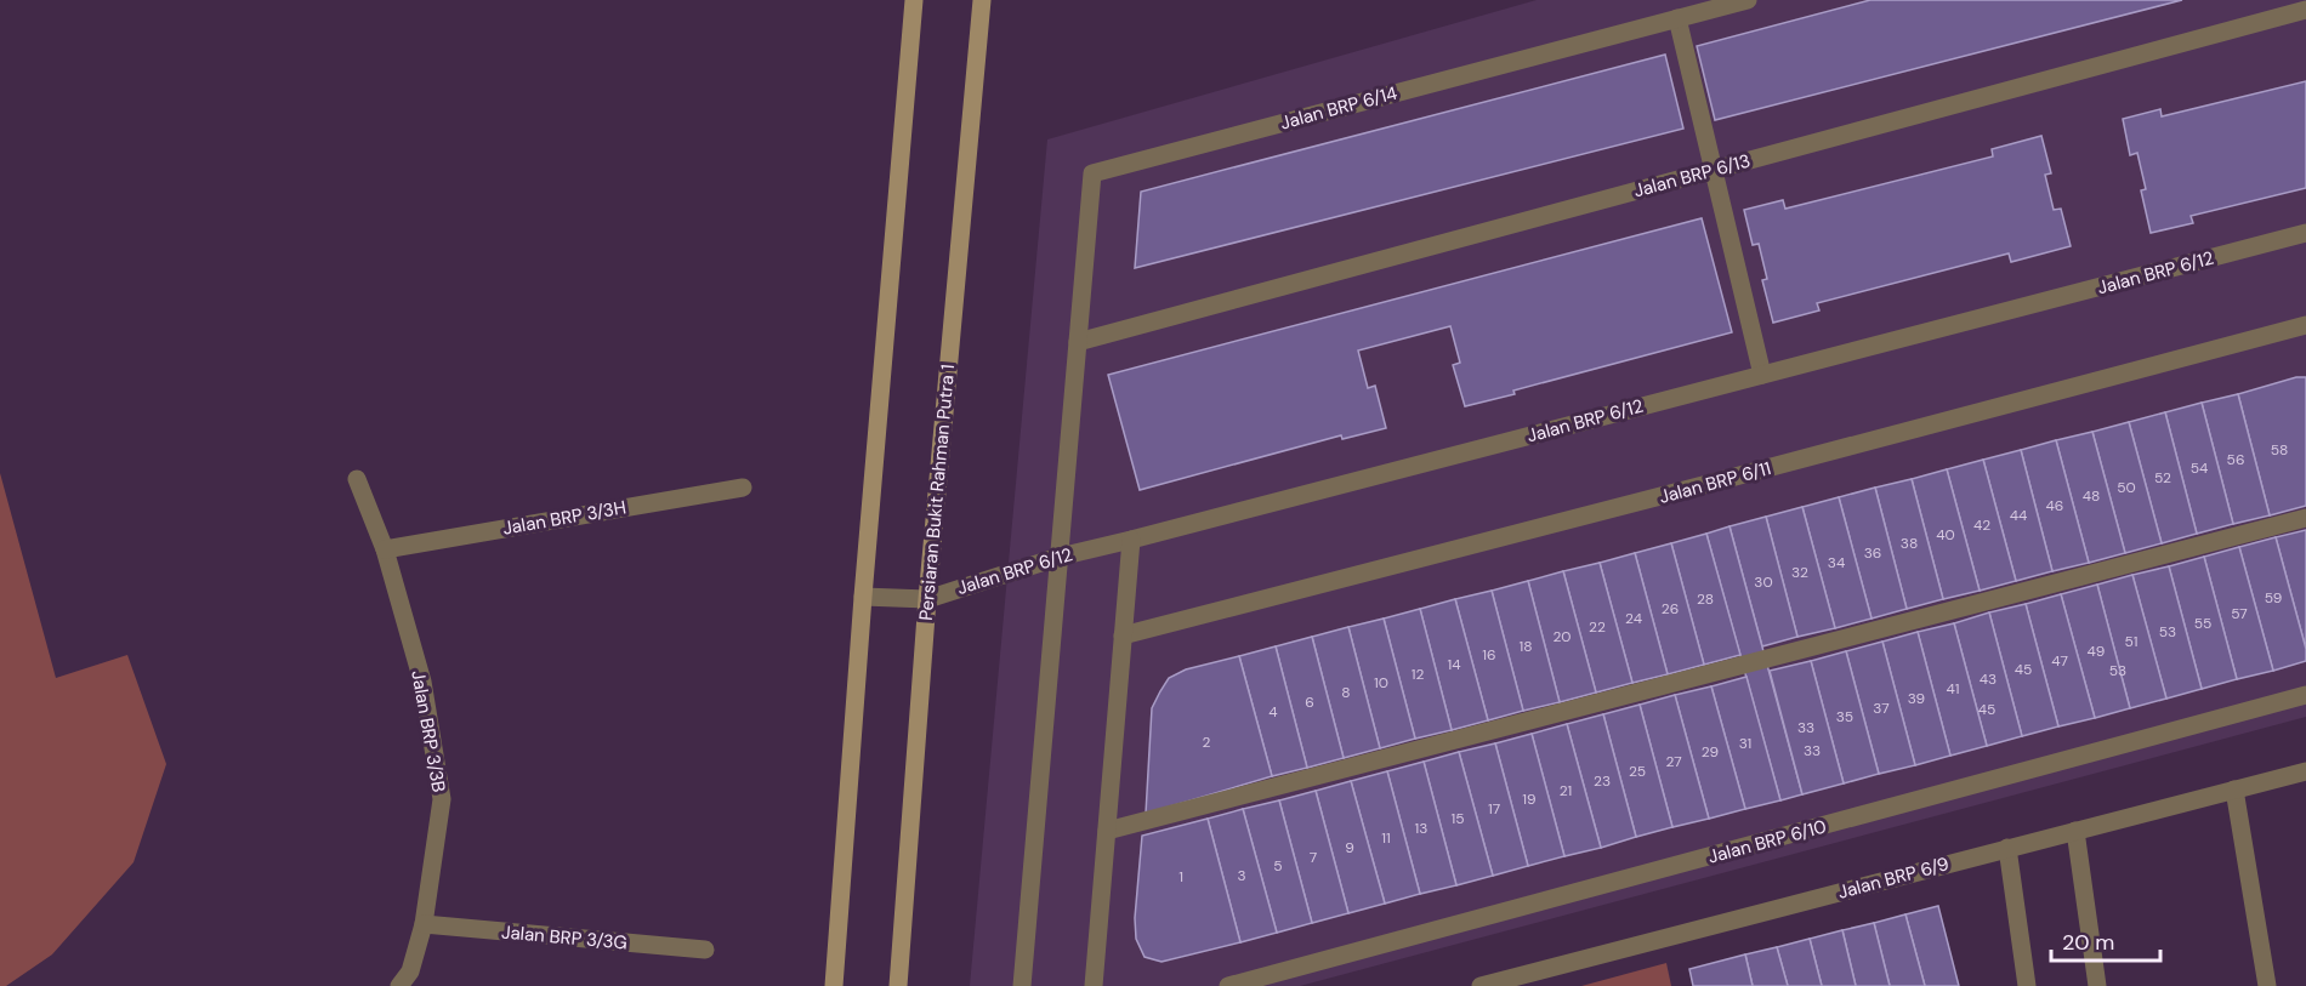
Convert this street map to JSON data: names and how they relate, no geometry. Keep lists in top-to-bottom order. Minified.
{"streets":{"main road":["Persiaran Bukit Rahman Putra 1"],"street":["Jalan BRP 6/14","Jalan BRP 6/13","Jalan BRP 6/12","Jalan BRP 6/11","Jalan BRP 3/3H","Jalan BRP 3/3B","Jalan BRP 6/10","Jalan BRP 6/9","Jalan BRP 3/3G"]},"crossings":[["Jalan BRP 6/14","Jalan BRP 6/13"],["Jalan BRP 6/12","Persiaran Bukit Rahman Putra 1"],["Jalan BRP 3/3H","Jalan BRP 3/3B"],["Jalan BRP 3/3B","Jalan BRP 3/3G"]],"house_numbers":["58","56","54","52","50","48","46","44","42","40","38","36","34","32","30","59","28","26","57","24","55","22","53","20","51","18","49","16","47","14","45","53","12","43","10","41","8","39","6","37","45","4","35","33","2","31","33","29","27","25","23","21","19","17","15","13","11","9","7","5","3","1"],"scale_bar":"20 m"}
